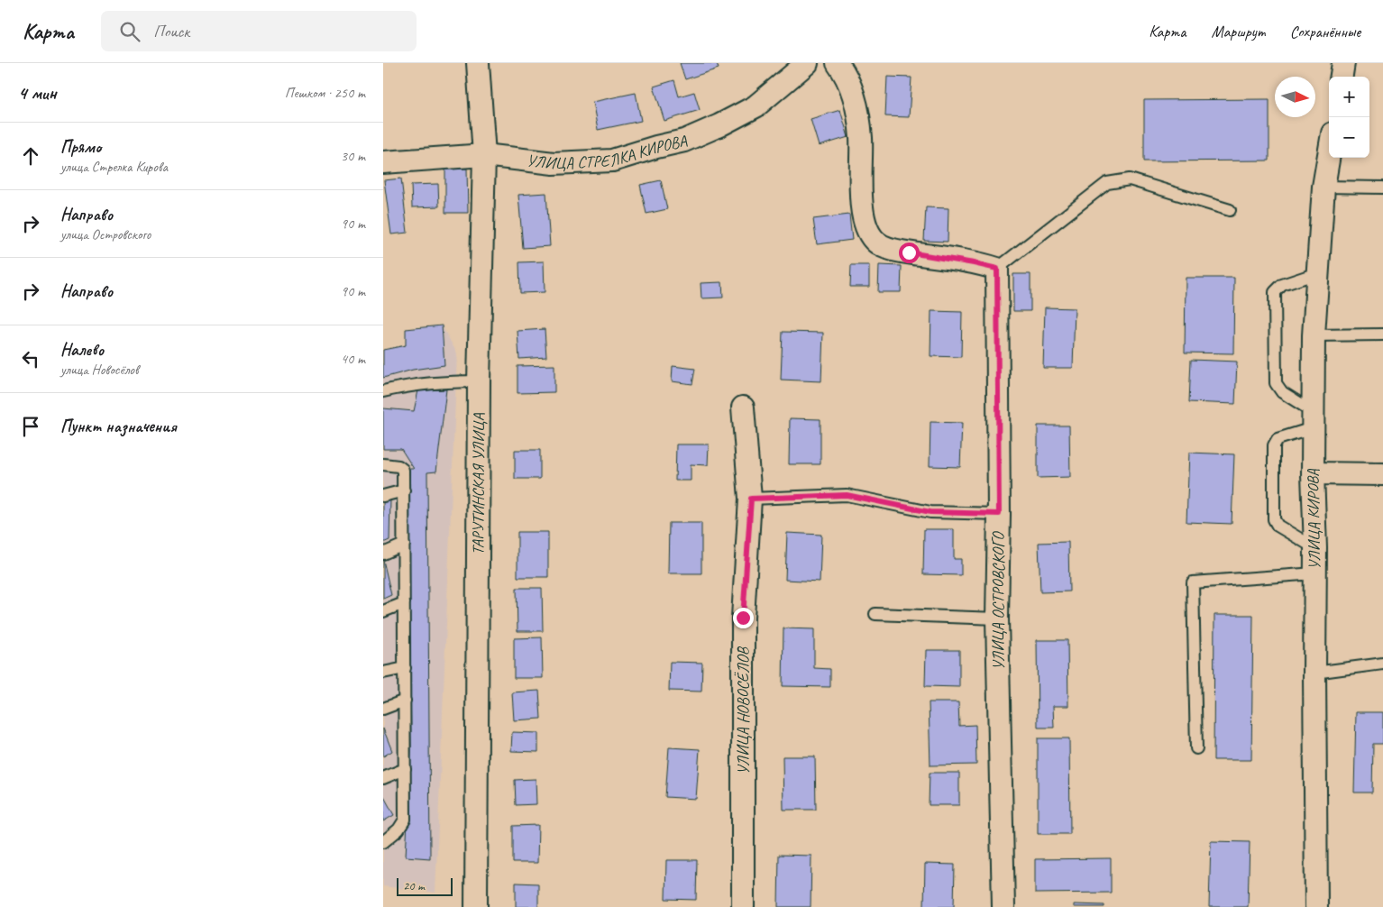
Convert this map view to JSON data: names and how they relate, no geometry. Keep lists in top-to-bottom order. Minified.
{"streets":{"street":["УЛИЦА СТРЕЛКА КИРОВА","ТАРУТИНСКАЯ УЛИЦА","УЛИЦА КИРОВА","УЛИЦА ОСТРОВСКОГО","УЛИЦА НОВОСЁЛОВ"]},"crossings":[["УЛИЦА СТРЕЛКА КИРОВА","ТАРУТИНСКАЯ УЛИЦА"]],"scale_bar":"20 m","north":"right","page":{"header":"Карта","search":"Поиск","nav":["Карта","Маршрут","Сохранённые"],"heading":["4 мин","Пешком · 250 m"],"map_buttons":["+","−"],"list":[["Прямо","улица Стрелка Кирова","30 m"],["Направо","улица Островского","90 m"],["Направо","90 m"],["Налево","улица Новосёлов","40 m"],"Пункт назначения"],"scale":"20 m"}}
